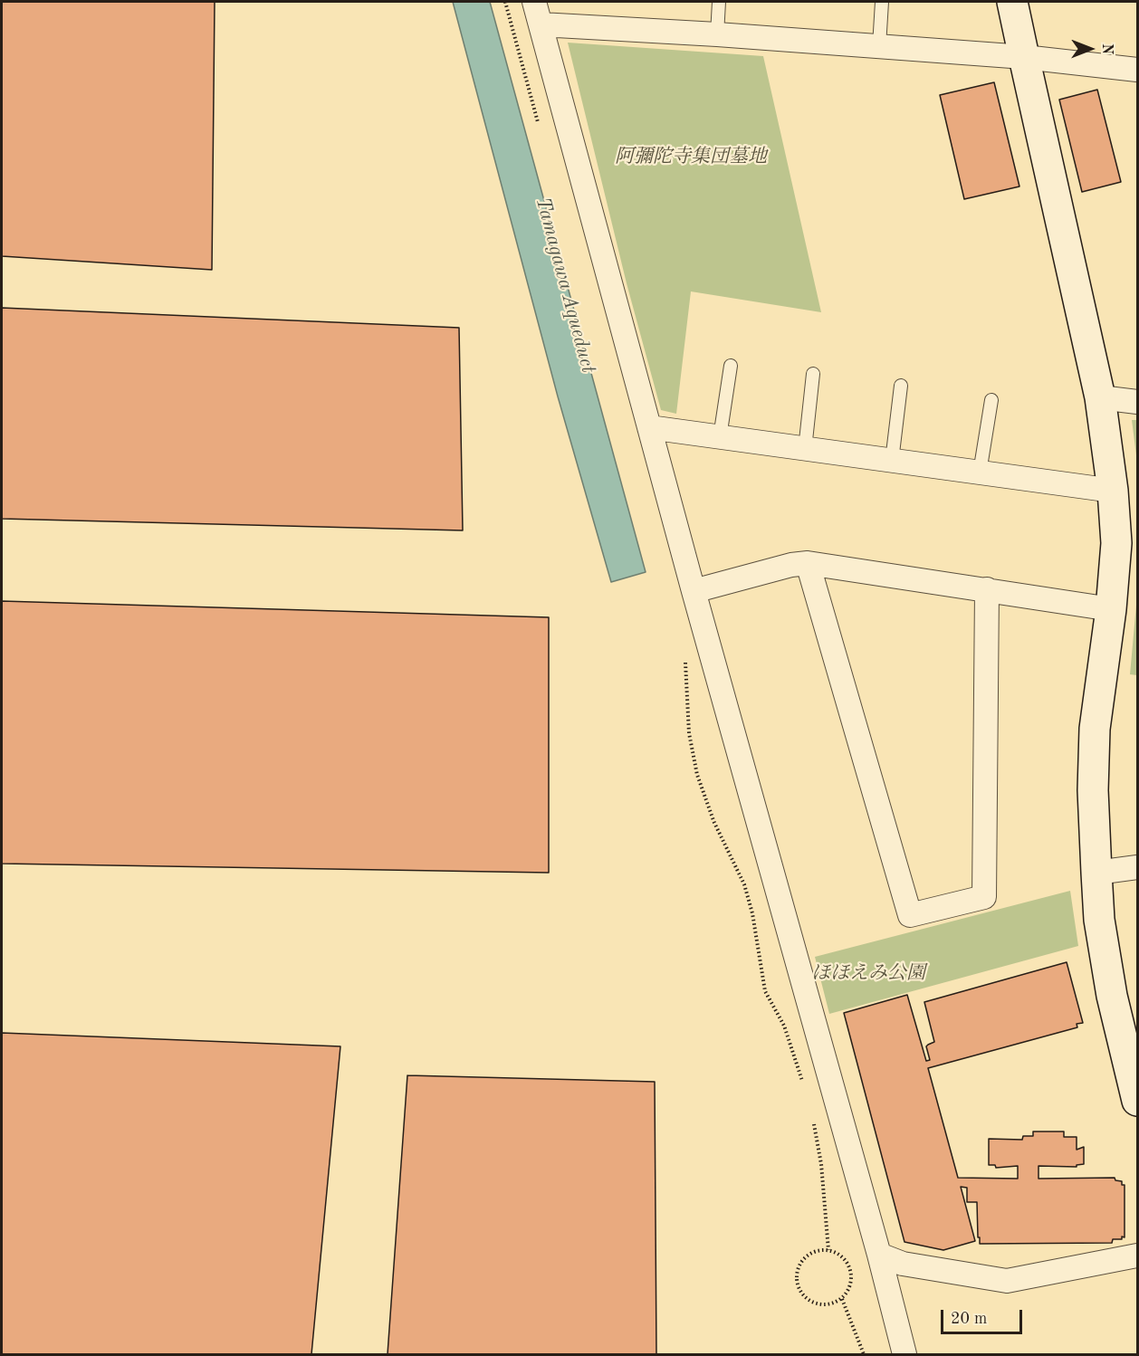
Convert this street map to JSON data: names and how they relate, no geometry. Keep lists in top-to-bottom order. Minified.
{"water":["Tamagawa Aqueduct"],"parks":["阿彌陀寺集団墓地","ほほえみ公園"],"scale_bar":"20 m","north":"right"}
